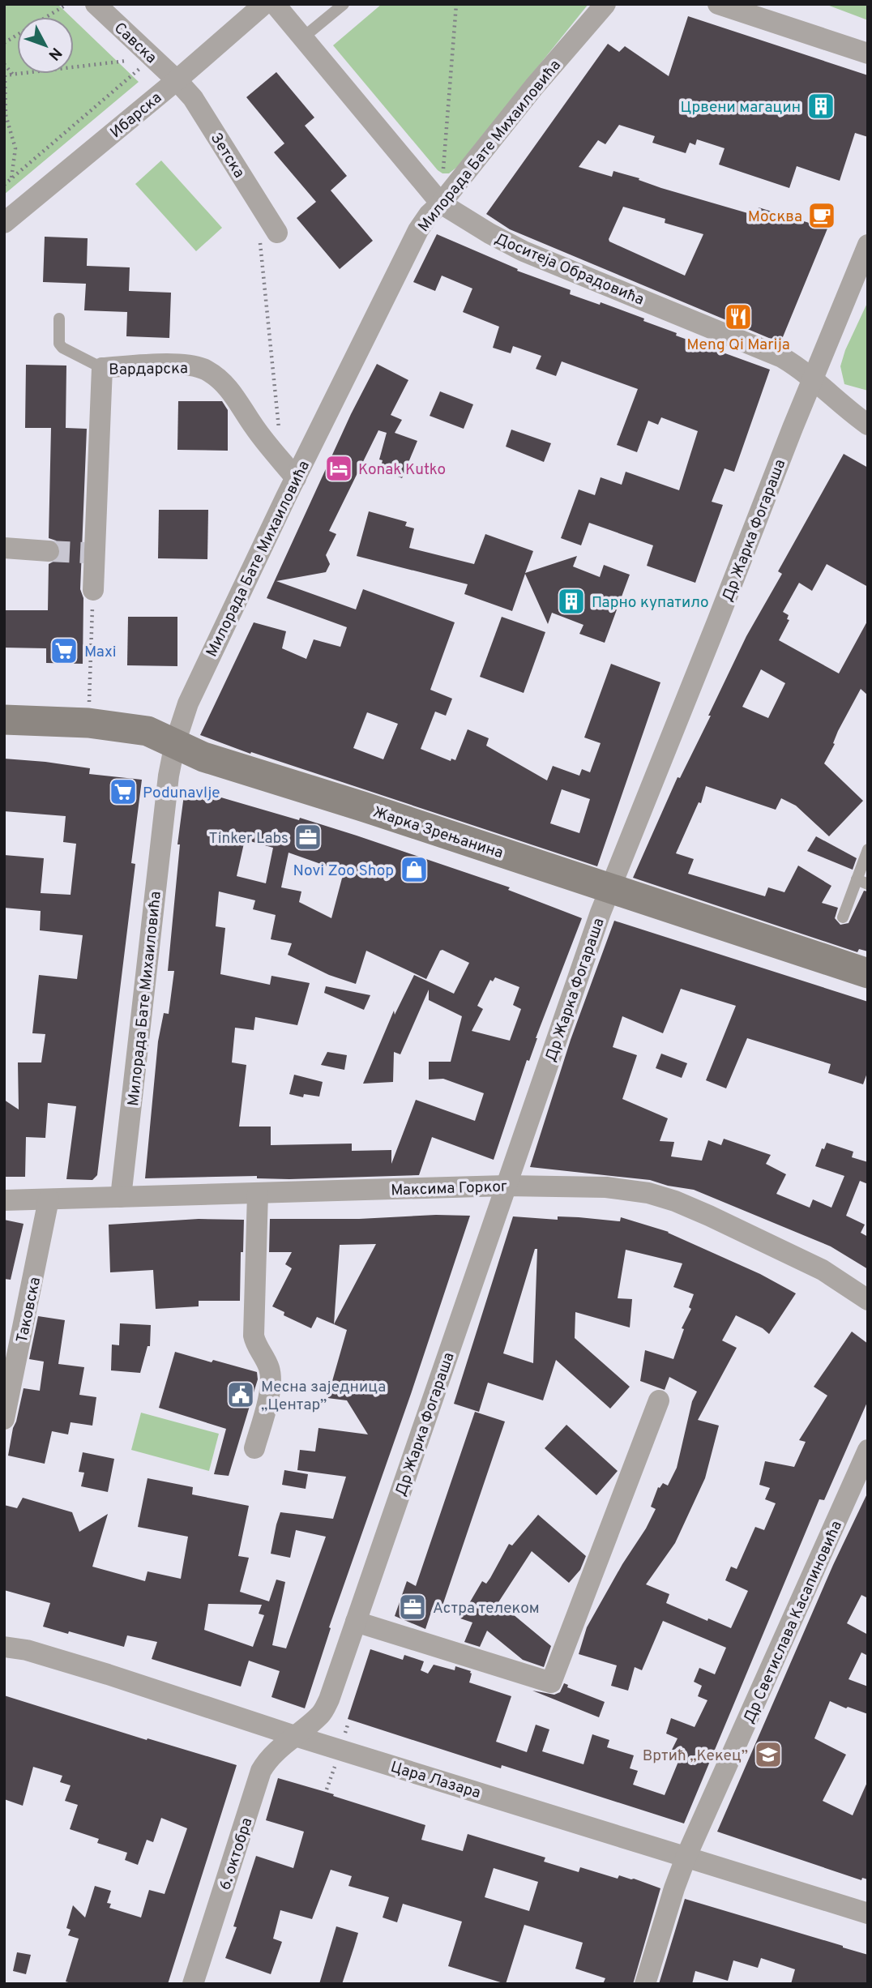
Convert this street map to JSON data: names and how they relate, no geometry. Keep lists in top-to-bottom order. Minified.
{"streets":{"street":["Савска","Ибарска","Милорада Бате Михаиловића","Зетска","Доситеја Обрадовића","Вардарска","Др Жарка Фогараша","Жарка Зрењанина","Максима Горког","Таковска","Др Светислава Касапиновића","Цара Лазара","6. октобра"]},"crossings":[["Савска","Ибарска"],["Савска","Зетска"],["Ибарска","Зетска"],["Милорада Бате Михаиловића","Доситеја Обрадовића"],["Милорада Бате Михаиловића","Вардарска"],["Милорада Бате Михаиловића","Жарка Зрењанина"],["Милорада Бате Михаиловића","Максима Горког"],["Доситеја Обрадовића","Др Жарка Фогараша"],["Др Жарка Фогараша","Жарка Зрењанина"],["Др Жарка Фогараша","Максима Горког"],["Др Жарка Фогараша","Цара Лазара"],["Др Жарка Фогараша","6. октобра"],["Максима Горког","Таковска"],["Др Светислава Касапиновића","Цара Лазара"],["Цара Лазара","6. октобра"]],"places":{"building":["Црвени магацин","Парно купатило"],"cafe":["Москва"],"restaurant":["Meng Qi Marija"],"hotel":["Konak Kutko"],"supermarket":["Maxi","Podunavlje"],"office":["Tinker Labs","Астра телеком"],"shop":["Novi Zoo Shop"],"public building":["Месна заједница „Центар”"],"school or university":["Вртић „Кекец”"]},"north":"bottom right"}
